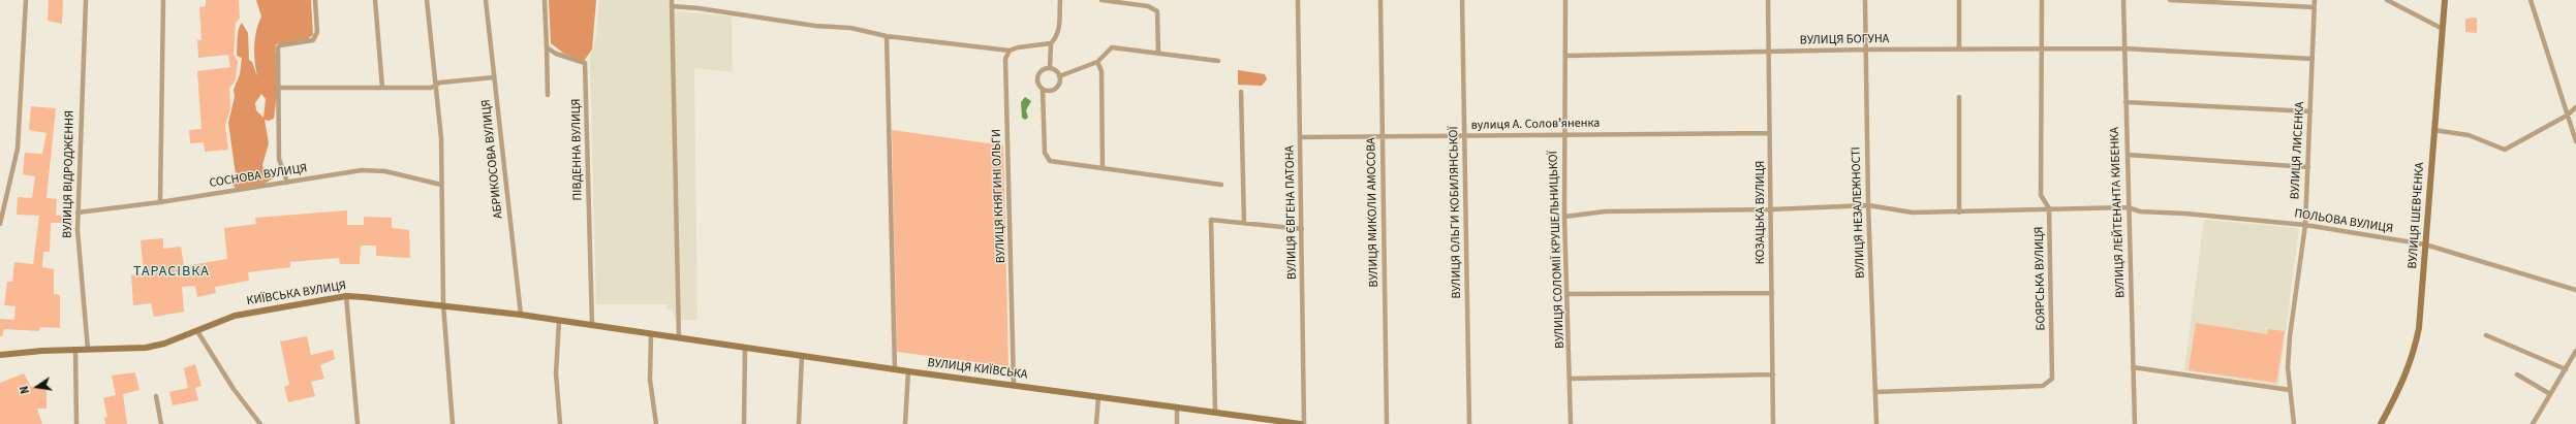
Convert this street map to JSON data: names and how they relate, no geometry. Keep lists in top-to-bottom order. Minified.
{"streets":{"street":["ВУЛИЦЯ БОГУНА","вулиця А. Соловʼяненка","ПІВДЕННА ВУЛИЦЯ","ВУЛИЦЯ ЛИСЕНКА","АБРИКОСОВА ВУЛИЦЯ","ВУЛИЦЯ ВІДРОДЖЕННЯ","СОСНОВА ВУЛИЦЯ","ВУЛИЦЯ КНЯГИНІ ОЛЬГИ","ВУЛИЦЯ ЄВГЕНА ПАТОНА","ВУЛИЦЯ МИКОЛИ АМОСОВА","ВУЛИЦЯ ОЛЬГИ КОБИЛЯНСЬКОЇ","КОЗАЦЬКА ВУЛИЦЯ","ВУЛИЦЯ НЕЗАЛЕЖНОСТІ","ВУЛИЦЯ ЛЕЙТЕНАНТА КИБЕНКА","ВУЛИЦЯ ШЕВЧЕНКА","ПОЛЬОВА ВУЛИЦЯ","ВУЛИЦЯ СОЛОМІЇ КРУШЕЛЬНИЦЬКОЇ","БОЯРСЬКА ВУЛИЦЯ","КИЇВСЬКА ВУЛИЦЯ","ВУЛИЦЯ КИЇВСЬКА"]},"crossings":[["ВУЛИЦЯ БОГУНА","ВУЛИЦЯ ЛИСЕНКА"],["ВУЛИЦЯ БОГУНА","КОЗАЦЬКА ВУЛИЦЯ"],["ВУЛИЦЯ БОГУНА","ВУЛИЦЯ НЕЗАЛЕЖНОСТІ"],["ВУЛИЦЯ БОГУНА","ВУЛИЦЯ ЛЕЙТЕНАНТА КИБЕНКА"],["ВУЛИЦЯ БОГУНА","ВУЛИЦЯ СОЛОМІЇ КРУШЕЛЬНИЦЬКОЇ"],["ВУЛИЦЯ БОГУНА","БОЯРСЬКА ВУЛИЦЯ"],["вулиця А. Соловʼяненка","ВУЛИЦЯ ЄВГЕНА ПАТОНА"],["вулиця А. Соловʼяненка","ВУЛИЦЯ МИКОЛИ АМОСОВА"],["вулиця А. Соловʼяненка","ВУЛИЦЯ ОЛЬГИ КОБИЛЯНСЬКОЇ"],["вулиця А. Соловʼяненка","КОЗАЦЬКА ВУЛИЦЯ"],["вулиця А. Соловʼяненка","ВУЛИЦЯ СОЛОМІЇ КРУШЕЛЬНИЦЬКОЇ"],["ПІВДЕННА ВУЛИЦЯ","КИЇВСЬКА ВУЛИЦЯ"],["ВУЛИЦЯ ЛИСЕНКА","ПОЛЬОВА ВУЛИЦЯ"],["АБРИКОСОВА ВУЛИЦЯ","КИЇВСЬКА ВУЛИЦЯ"],["ВУЛИЦЯ ВІДРОДЖЕННЯ","СОСНОВА ВУЛИЦЯ"],["ВУЛИЦЯ ВІДРОДЖЕННЯ","КИЇВСЬКА ВУЛИЦЯ"],["ВУЛИЦЯ КНЯГИНІ ОЛЬГИ","ВУЛИЦЯ КИЇВСЬКА"],["КОЗАЦЬКА ВУЛИЦЯ","ПОЛЬОВА ВУЛИЦЯ"],["ВУЛИЦЯ НЕЗАЛЕЖНОСТІ","ПОЛЬОВА ВУЛИЦЯ"],["ВУЛИЦЯ НЕЗАЛЕЖНОСТІ","БОЯРСЬКА ВУЛИЦЯ"],["ВУЛИЦЯ ЛЕЙТЕНАНТА КИБЕНКА","ПОЛЬОВА ВУЛИЦЯ"],["ВУЛИЦЯ ШЕВЧЕНКА","ПОЛЬОВА ВУЛИЦЯ"],["ПОЛЬОВА ВУЛИЦЯ","ВУЛИЦЯ СОЛОМІЇ КРУШЕЛЬНИЦЬКОЇ"],["ПОЛЬОВА ВУЛИЦЯ","БОЯРСЬКА ВУЛИЦЯ"],["КИЇВСЬКА ВУЛИЦЯ","ВУЛИЦЯ КИЇВСЬКА"]],"districts":["ТАРАСІВКА"],"north":"left"}
